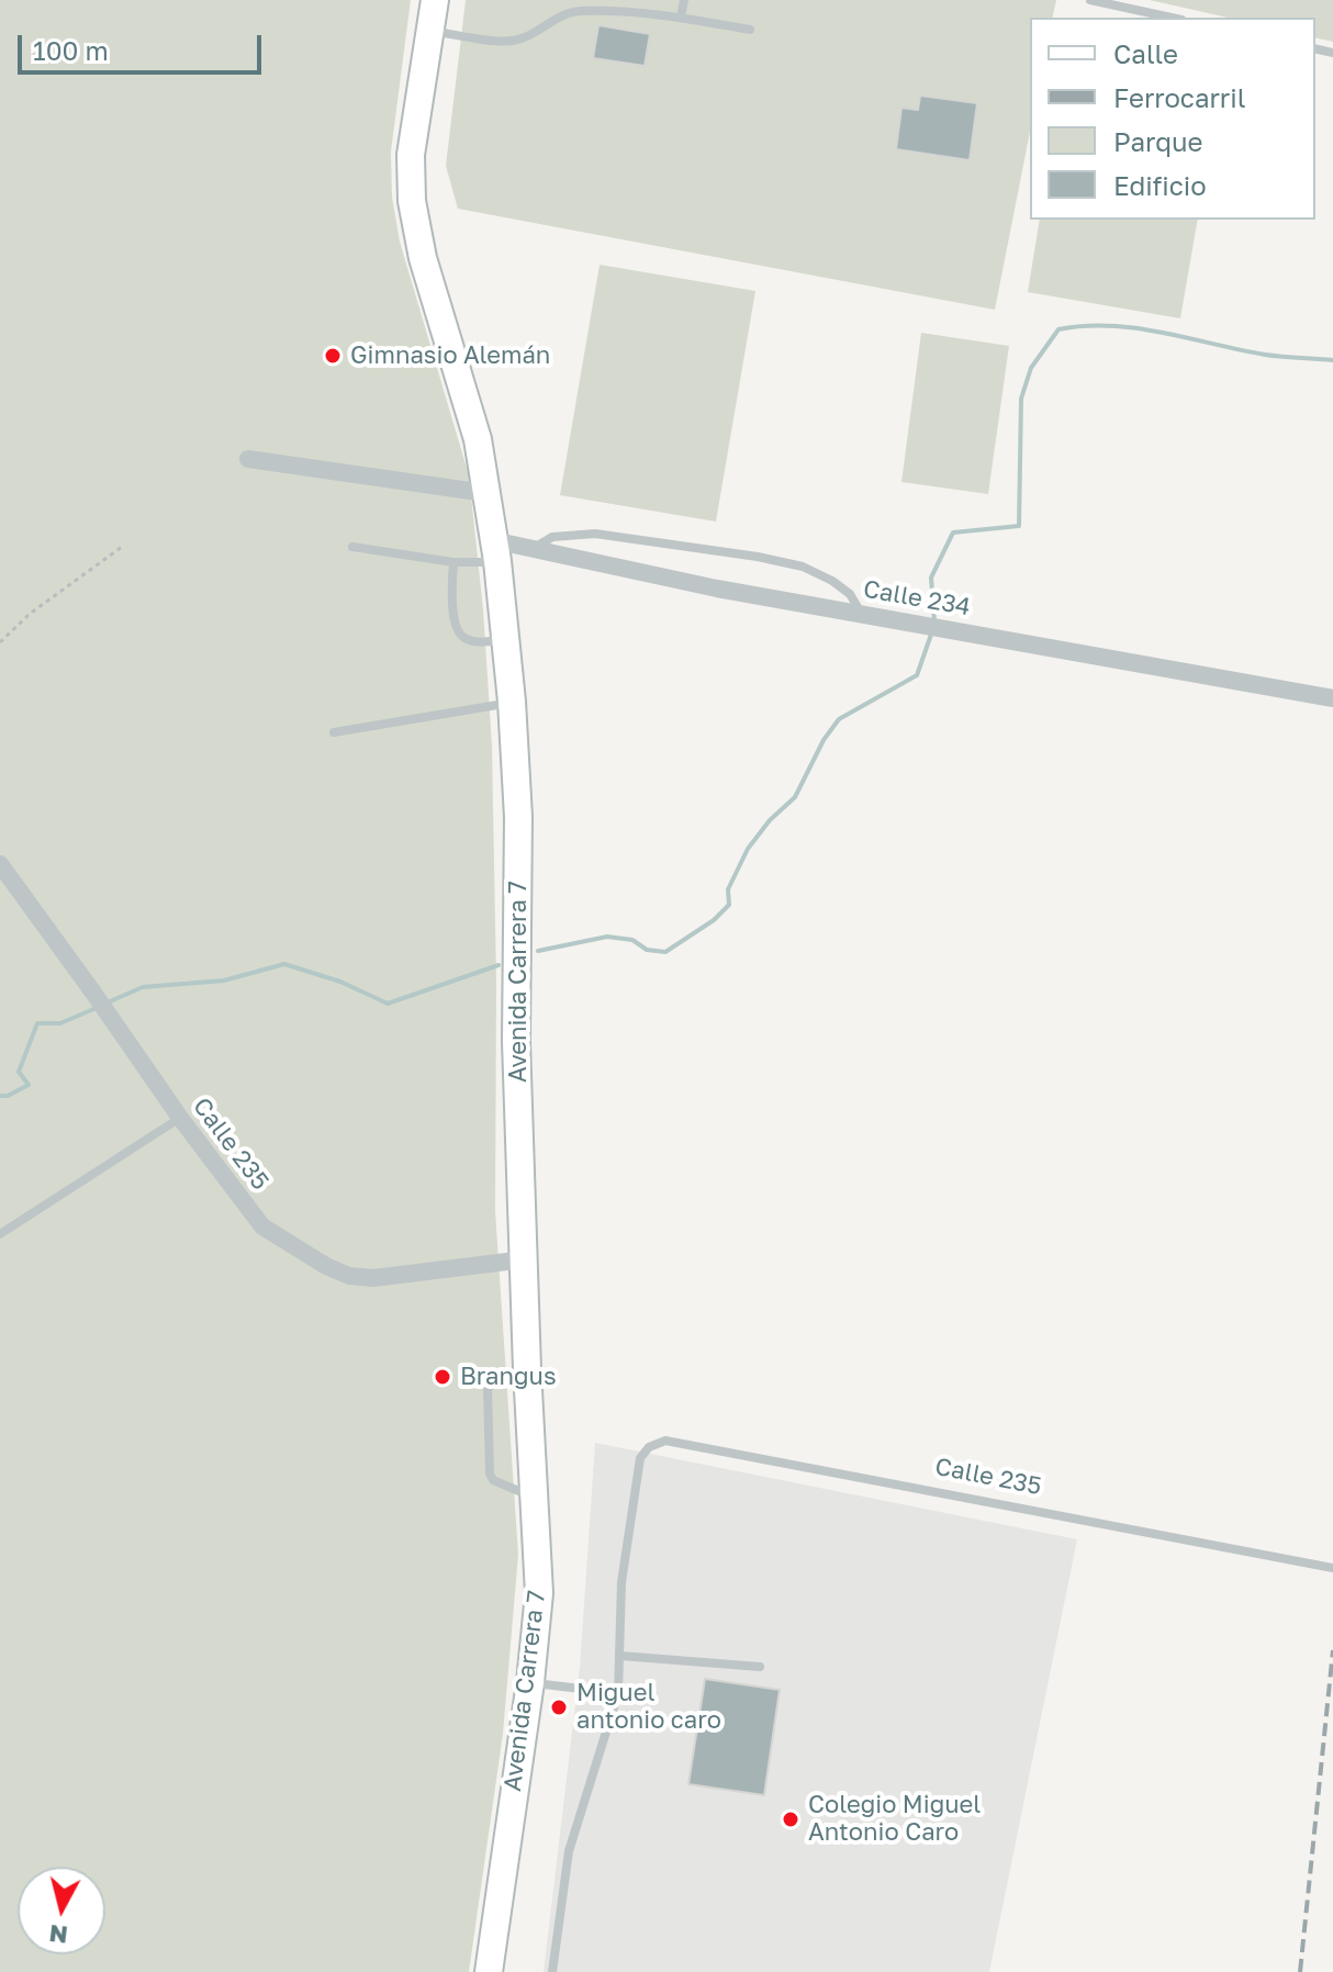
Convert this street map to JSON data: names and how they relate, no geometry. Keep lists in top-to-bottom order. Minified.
{"streets":{"main road":["Avenida Carrera 7"],"street":["Calle 234","Calle 235"]},"crossings":[["Calle 234","Avenida Carrera 7"],["Avenida Carrera 7","Calle 235"]],"places":["Gimnasio Alemán","Brangus","Miguel antonio caro","Colegio Miguel Antonio Caro"],"legend":["Calle","Ferrocarril","Parque","Edificio"],"scale_bar":"100 m","north":"bottom"}
